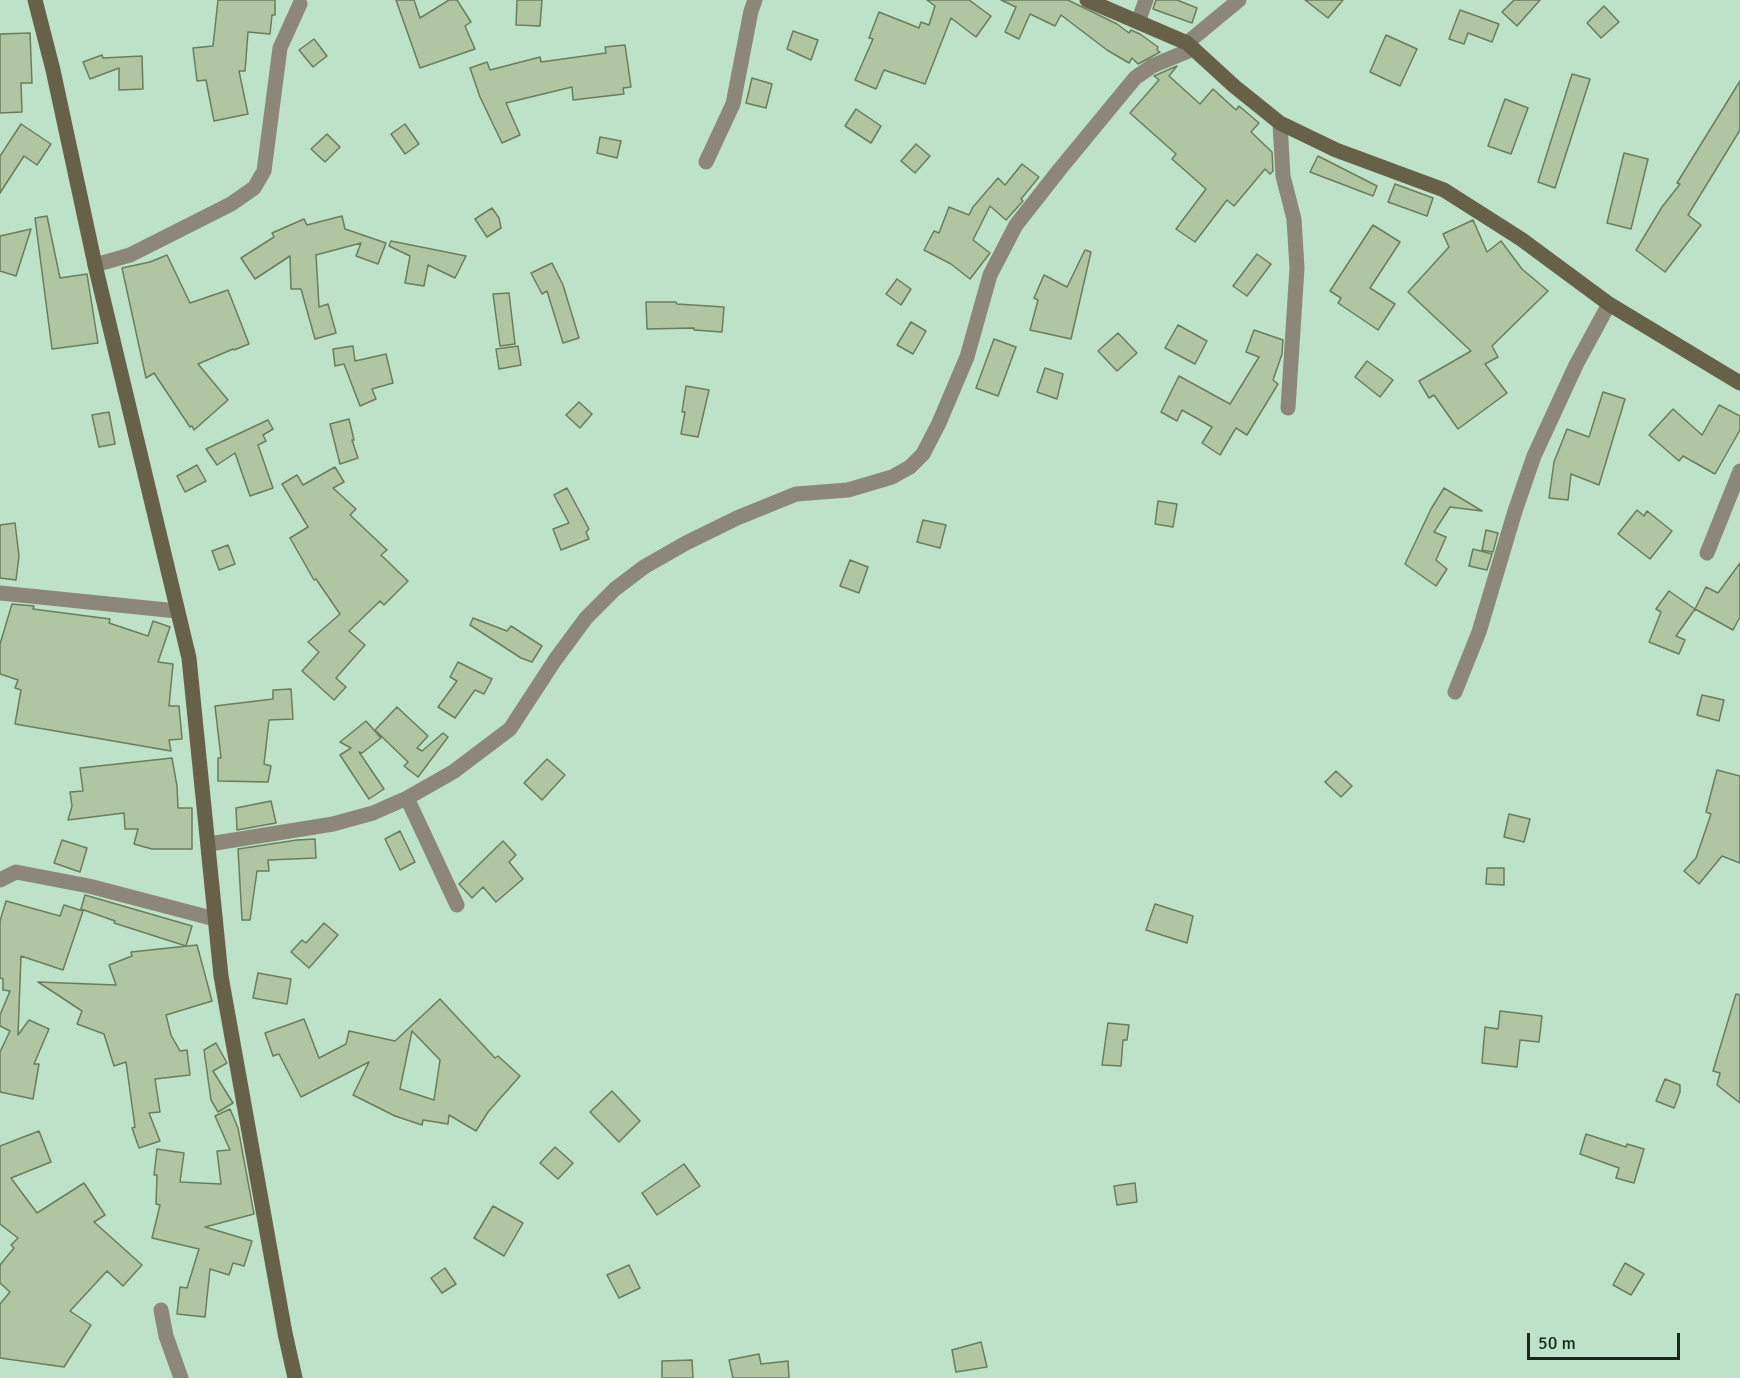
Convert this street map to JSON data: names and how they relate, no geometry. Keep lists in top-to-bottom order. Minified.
{"scale_bar":"50 m"}
